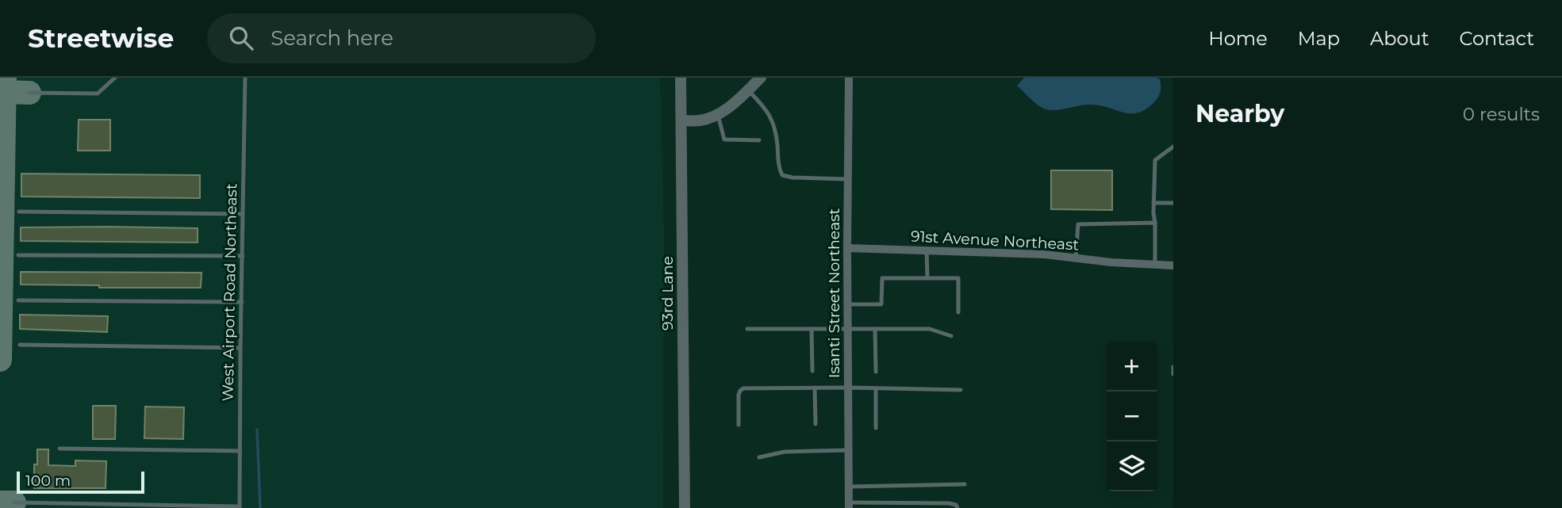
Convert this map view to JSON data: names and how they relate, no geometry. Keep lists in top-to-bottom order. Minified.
{"streets":{"street":["91st Avenue Northeast","93rd Lane","Isanti Street Northeast"],"lane":["West Airport Road Northeast"]},"crossings":[["91st Avenue Northeast","Isanti Street Northeast"]],"scale_bar":"100 m","page":{"header":"Streetwise","search":"Search here","nav":["Home","Map","About","Contact"],"heading":["Nearby","0 results"],"map_buttons":["+","−"],"scale":"100 m"}}
